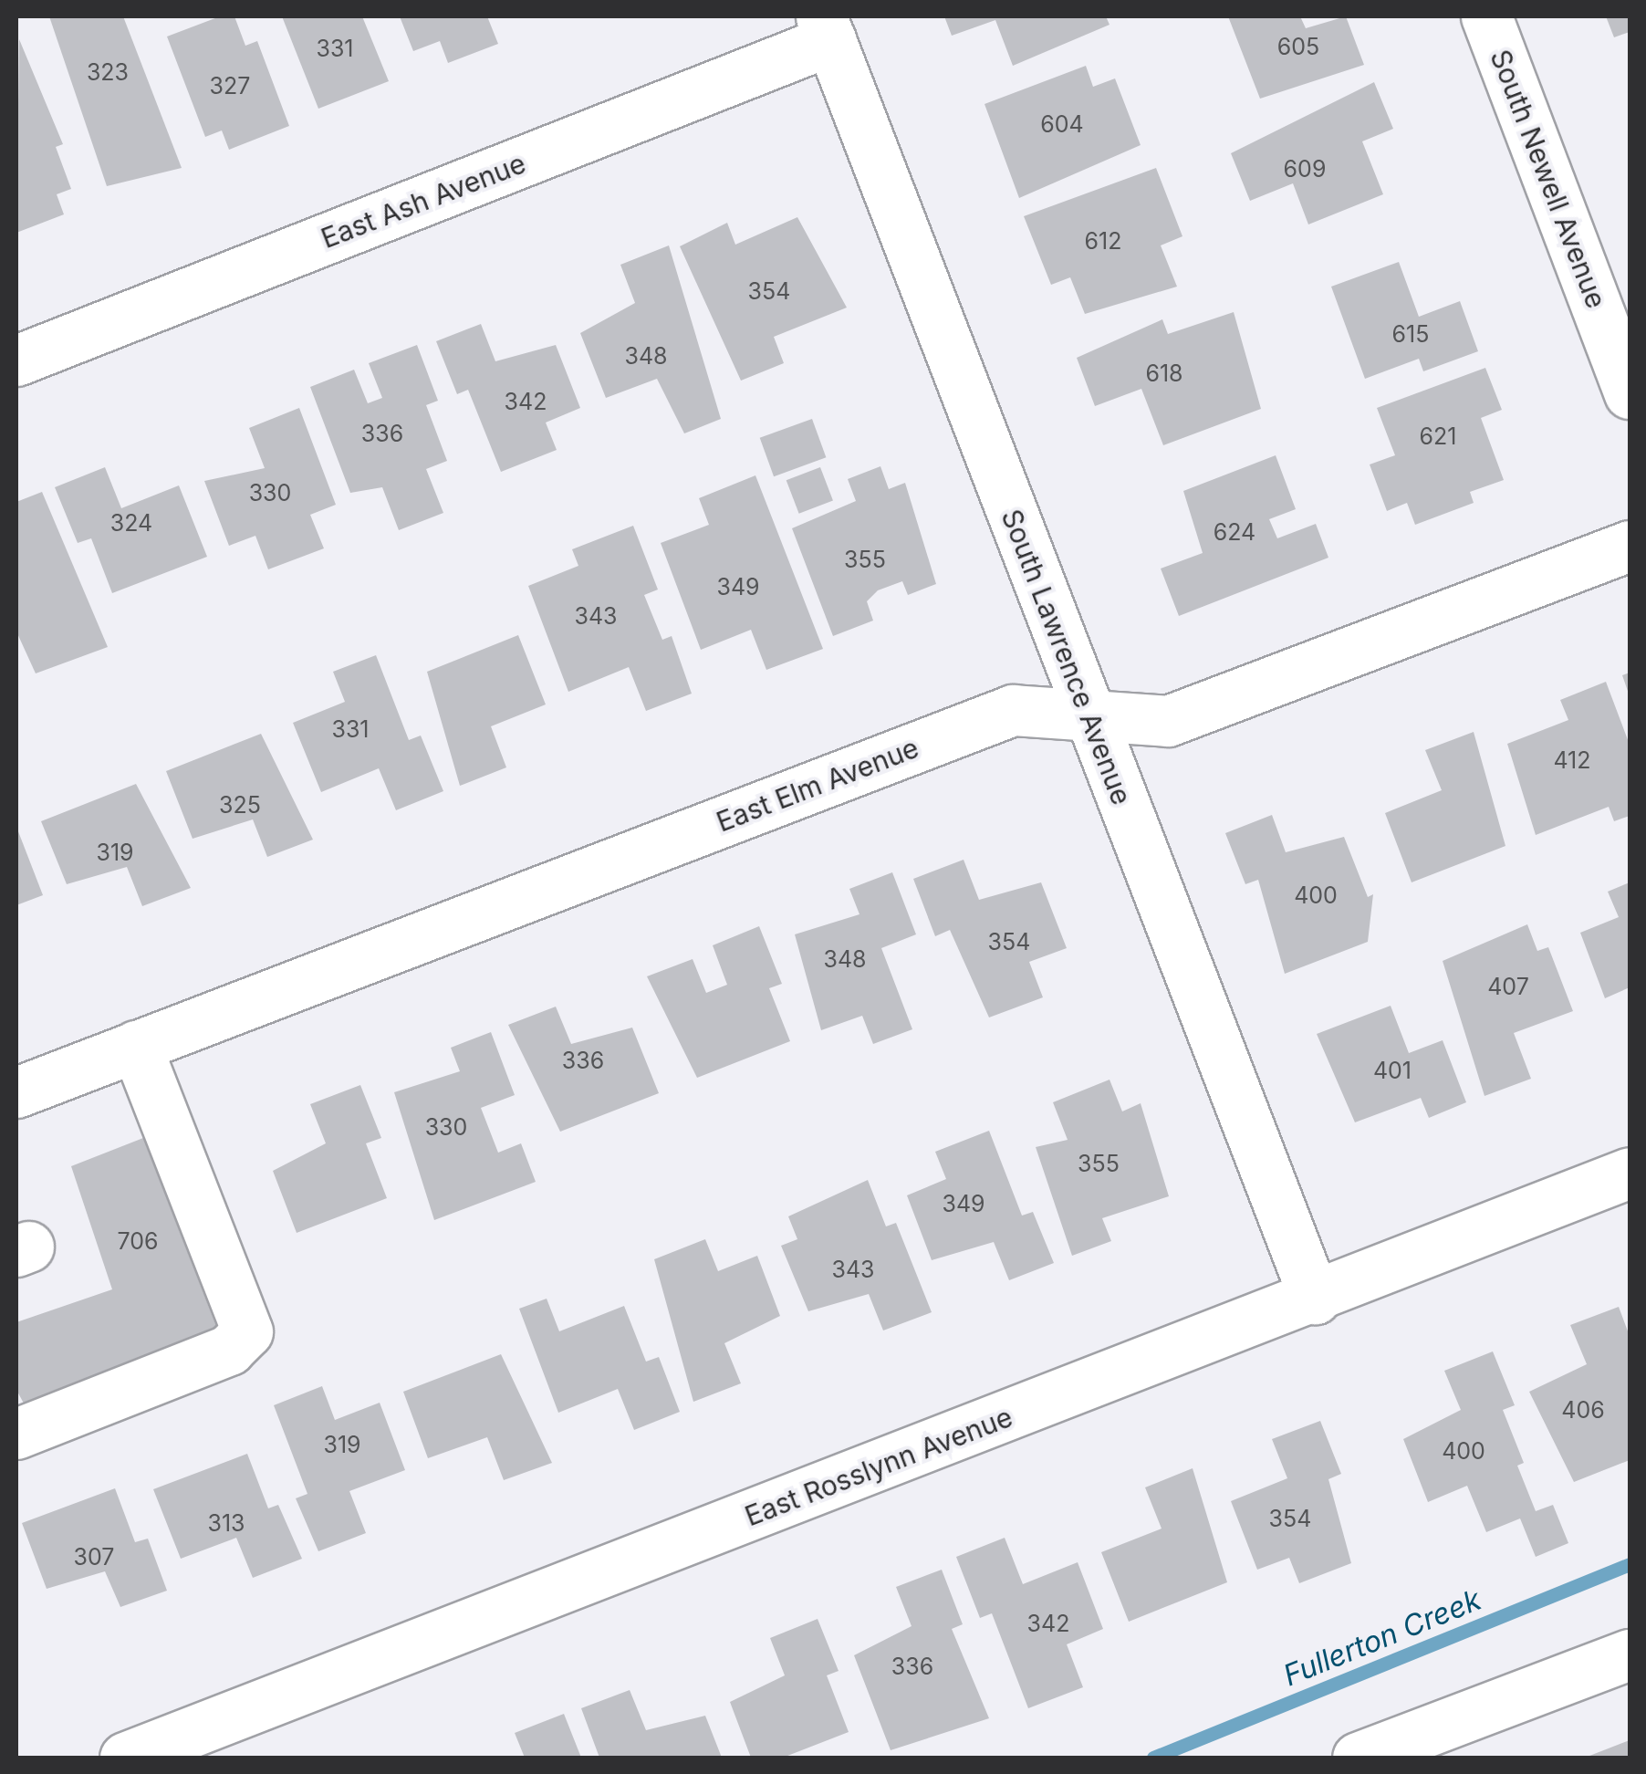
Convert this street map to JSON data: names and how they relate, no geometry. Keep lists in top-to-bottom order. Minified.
{"streets":{"street":["South Newell Avenue","East Ash Avenue","South Lawrence Avenue","East Elm Avenue","East Rosslynn Avenue"]},"crossings":[["East Ash Avenue","South Lawrence Avenue"],["South Lawrence Avenue","East Elm Avenue"],["South Lawrence Avenue","East Rosslynn Avenue"]],"water":["Fullerton Creek"],"house_numbers":["605","331","323","327","604","609","612","354","615","348","618","342","336","621","330","324","624","355","349","343","331","412","325","319","400","354","348","407","336","401","330","355","349","706","343","406","319","400","354","313","307","342","336"]}
